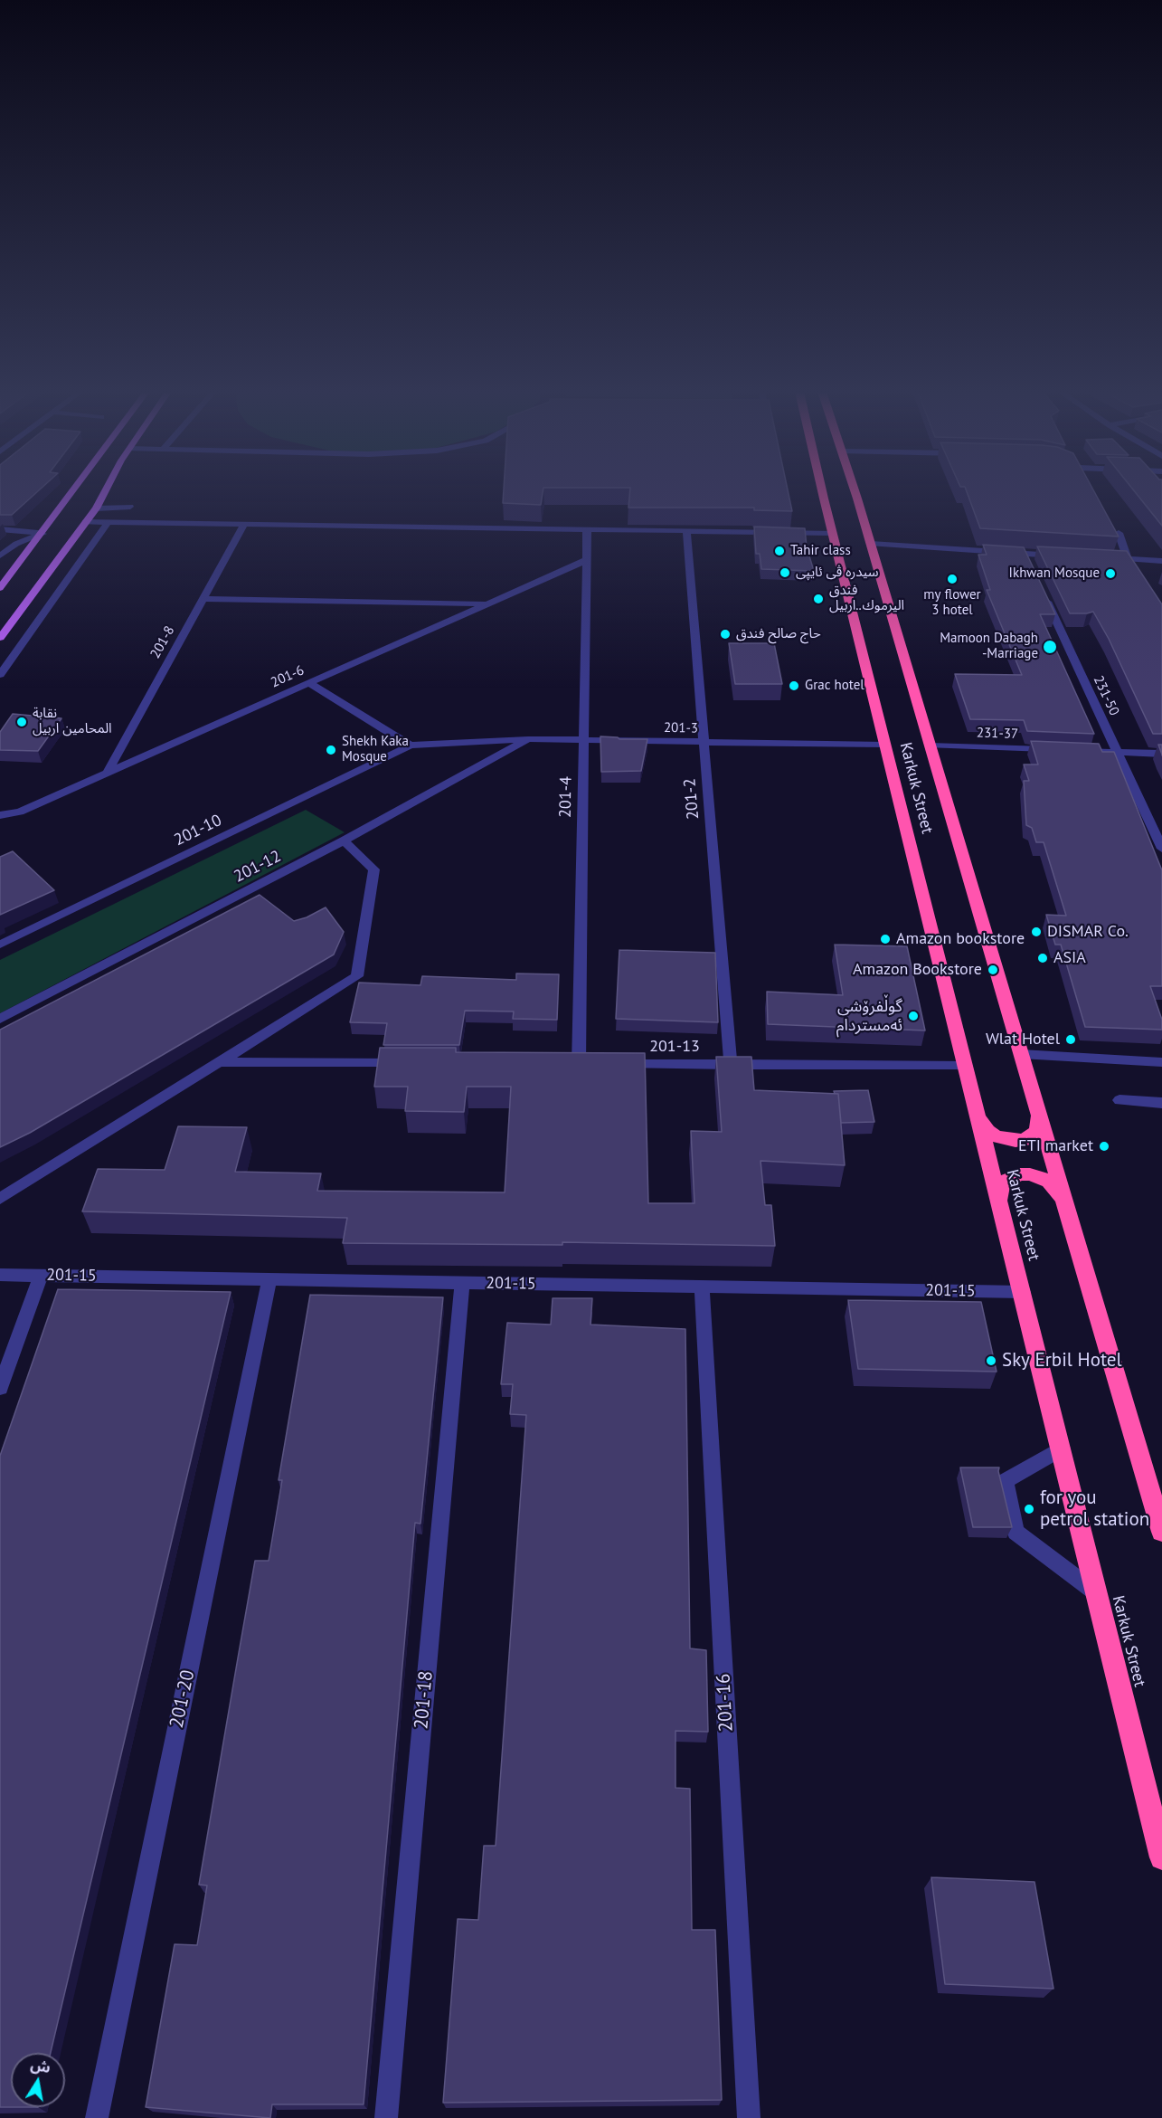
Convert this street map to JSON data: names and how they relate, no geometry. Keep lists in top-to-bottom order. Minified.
{"streets":{"highway":["Karkuk Street"],"street":["201-8","201-6","231-50","201-3","231-37","201-4","201-2","201-10","201-12","201-13","201-15","201-20","201-18","201-16"]},"crossings":[["201-8","201-6"],["201-6","201-4"],["201-3","Karkuk Street"],["201-3","201-4"],["201-3","201-2"],["201-3","201-10"],["201-3","201-12"],["231-37","Karkuk Street"],["Karkuk Street","201-13"],["Karkuk Street","201-15"],["201-2","201-13"],["201-15","201-20"],["201-15","201-18"],["201-15","201-16"]],"places":["Tahir class","سیدرە ڤی ئایپی","Ikhwan Mosque","my flower 3 hotel","فندق اليرموك..اربيل","حاج صالح فندق","Mamoon Dabagh -Marriage","Grac hotel","نقابة المحامين اربيل","Shekh Kaka Mosque","DISMAR Co.","Amazon bookstore","ASIA","Amazon Bookstore","گوڵفرۆشی ئەمستردام","Wlat Hotel","ETI market","Sky Erbil Hotel","for you petrol station"],"north":"top"}
